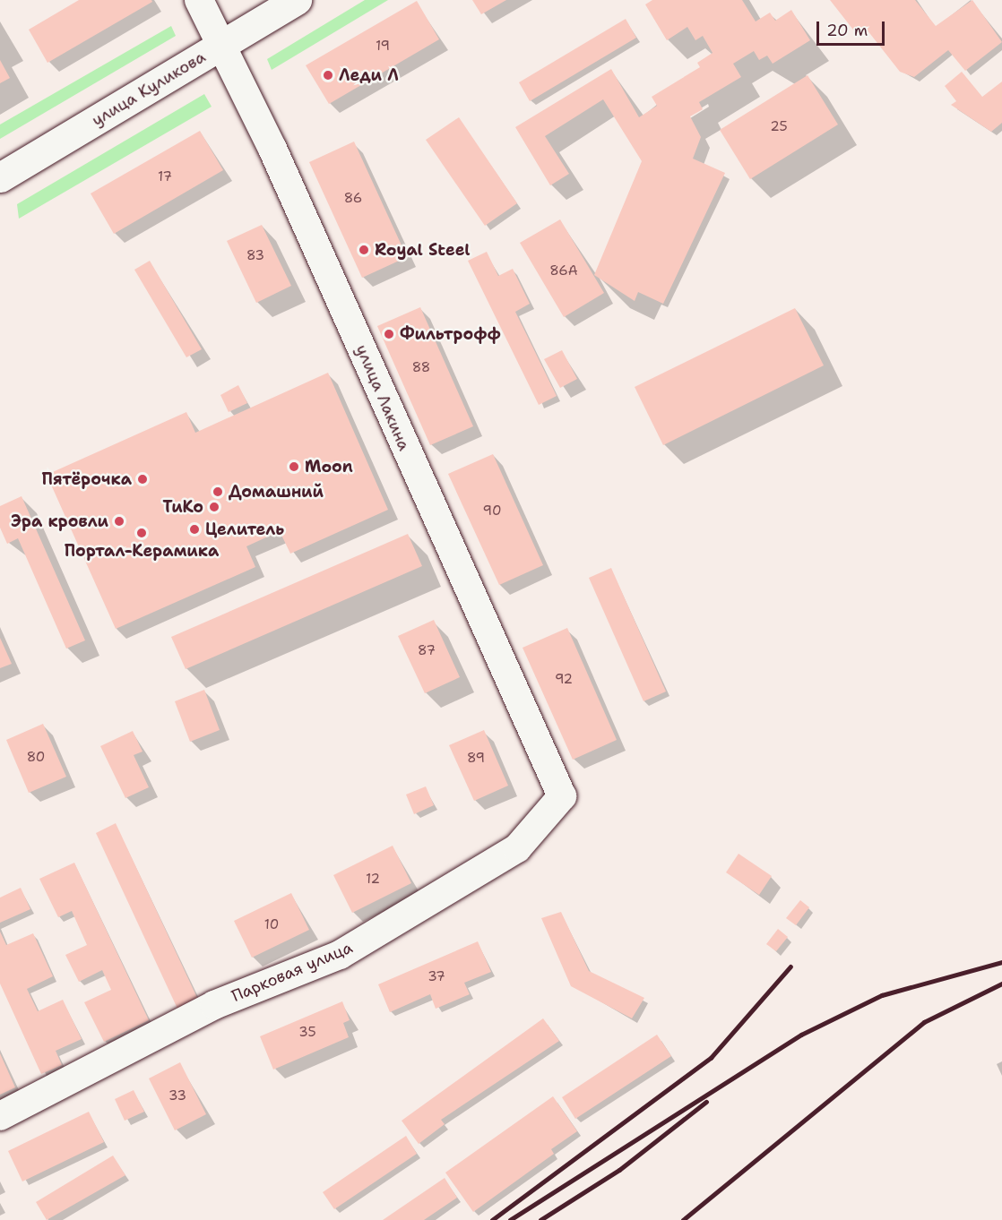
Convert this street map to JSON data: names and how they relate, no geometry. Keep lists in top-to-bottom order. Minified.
{"streets":{"main road":["улица Куликова"],"street":["улица Лакина","Парковая улица"]},"crossings":[["улица Куликова","улица Лакина"],["улица Лакина","Парковая улица"]],"places":["Леди Л","Royal Steel","Фильтрофф","Moon","Пятёрочка","Домашний","ТиКо","Эра кровли","Целитель","Портал-Керамика"],"house_numbers":["19","25","17","86","83","86А","88","90","87","92","80","89","12","10","37","35","33"],"scale_bar":"20 m"}
